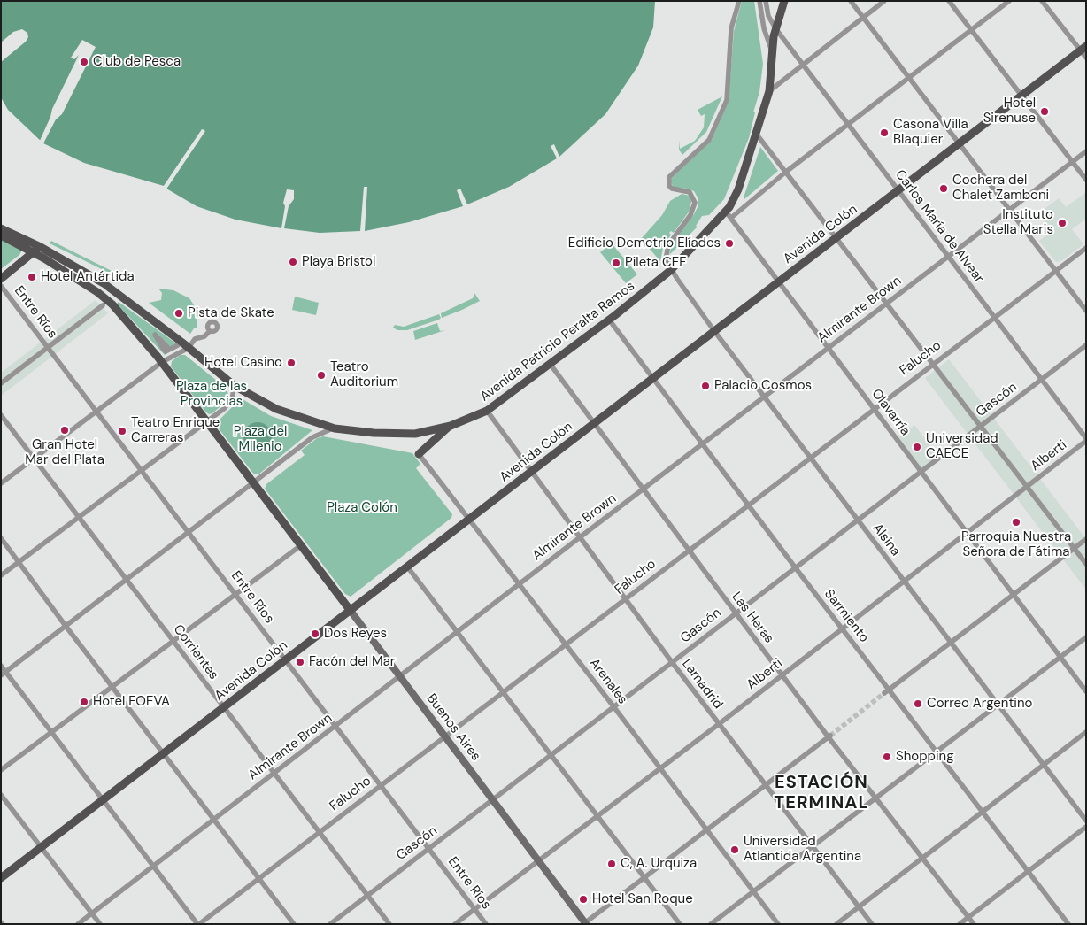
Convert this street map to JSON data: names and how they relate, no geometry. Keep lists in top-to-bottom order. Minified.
{"streets":{"main road":["Avenida Colón","Avenida Patricio Peralta Ramos","Buenos Aires"],"street":["Carlos María de Alvear","Almirante Brown","Entre Ríos","Falucho","Gascón","Olavarría","Alberti","Alsina","Sarmiento","Las Heras","Corrientes","Arenales","Lamadrid"]},"crossings":[["Carlos María de Alvear","Avenida Colón"],["Carlos María de Alvear","Almirante Brown"],["Carlos María de Alvear","Avenida Patricio Peralta Ramos"],["Carlos María de Alvear","Falucho"],["Carlos María de Alvear","Gascón"],["Carlos María de Alvear","Alberti"],["Avenida Colón","Entre Ríos"],["Avenida Colón","Olavarría"],["Avenida Colón","Alsina"],["Avenida Colón","Sarmiento"],["Avenida Colón","Las Heras"],["Avenida Colón","Corrientes"],["Avenida Colón","Arenales"],["Avenida Colón","Lamadrid"],["Avenida Colón","Buenos Aires"],["Almirante Brown","Entre Ríos"],["Almirante Brown","Olavarría"],["Almirante Brown","Alsina"],["Almirante Brown","Sarmiento"],["Almirante Brown","Las Heras"],["Almirante Brown","Corrientes"],["Almirante Brown","Arenales"],["Almirante Brown","Lamadrid"],["Almirante Brown","Buenos Aires"],["Entre Ríos","Falucho"],["Entre Ríos","Gascón"],["Entre Ríos","Alberti"],["Avenida Patricio Peralta Ramos","Olavarría"],["Avenida Patricio Peralta Ramos","Alsina"],["Avenida Patricio Peralta Ramos","Sarmiento"],["Avenida Patricio Peralta Ramos","Las Heras"],["Avenida Patricio Peralta Ramos","Lamadrid"],["Avenida Patricio Peralta Ramos","Buenos Aires"],["Falucho","Olavarría"],["Falucho","Alsina"],["Falucho","Sarmiento"],["Falucho","Las Heras"],["Falucho","Corrientes"],["Falucho","Arenales"],["Falucho","Lamadrid"],["Falucho","Buenos Aires"],["Gascón","Olavarría"],["Gascón","Alsina"],["Gascón","Sarmiento"],["Gascón","Las Heras"],["Gascón","Corrientes"],["Gascón","Arenales"],["Gascón","Lamadrid"],["Gascón","Buenos Aires"],["Olavarría","Alberti"],["Alberti","Alsina"],["Alberti","Sarmiento"],["Alberti","Las Heras"],["Alberti","Arenales"],["Alberti","Lamadrid"],["Alberti","Buenos Aires"]],"districts":["ESTACIÓN TERMINAL"],"parks":["Plaza de las Provincias","Plaza del Milenio","Plaza Colón"],"places":["Club de Pesca","Hotel Sirenuse","Casona Villa Blaquier","Cochera del Chalet Zamboni","Instituto Stella Maris","Edificio Demetrio Elíades","Playa Bristol","Pileta CEF","Hotel Antártida","Pista de Skate","Hotel Casino","Teatro Auditorium","Palacio Cosmos","Gran Hotel Mar del Plata","Teatro Enrique Carreras","Universidad CAECE","Parroquia Nuestra Señora de Fátima","Dos Reyes","Facón del Mar","Hotel FOEVA","Correo Argentino","Shopping","Universidad Atlantida Argentina","C, A. Urquiza","Hotel San Roque"]}
